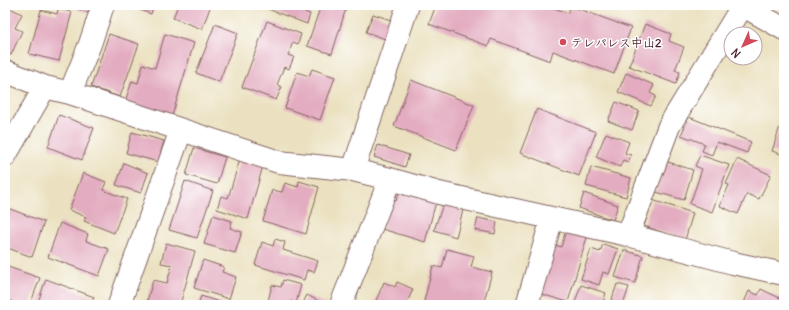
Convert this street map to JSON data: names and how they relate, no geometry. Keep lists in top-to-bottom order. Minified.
{"places":["テレパレス中山2"],"north":"bottom left"}
